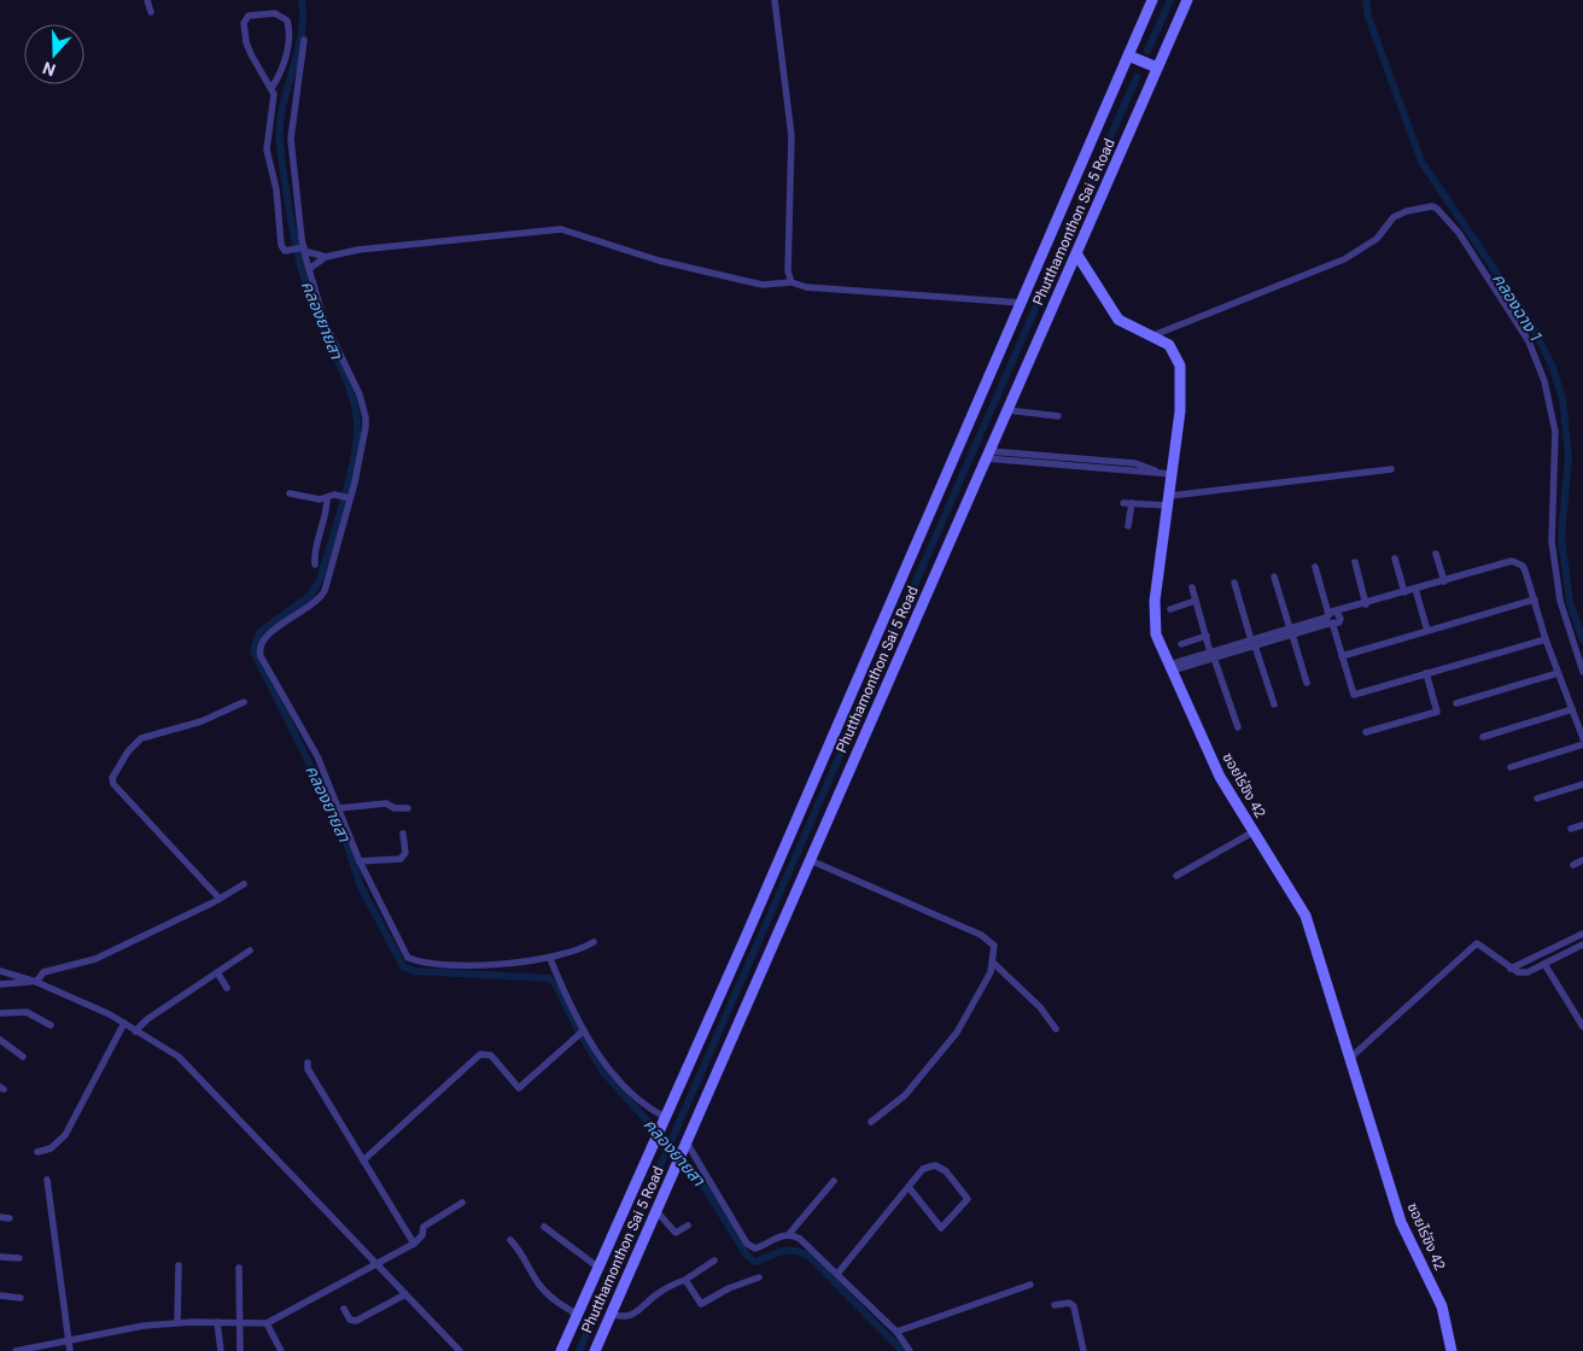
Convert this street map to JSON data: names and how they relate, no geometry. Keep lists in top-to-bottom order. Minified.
{"streets":{"main road":["Phutthamonthon Sai 5 Road","ซอยไร่ขิง 42"]},"crossings":[["Phutthamonthon Sai 5 Road","ซอยไร่ขิง 42"]],"water":["คลองฉาง 1","คลองยายสา"],"north":"bottom"}
